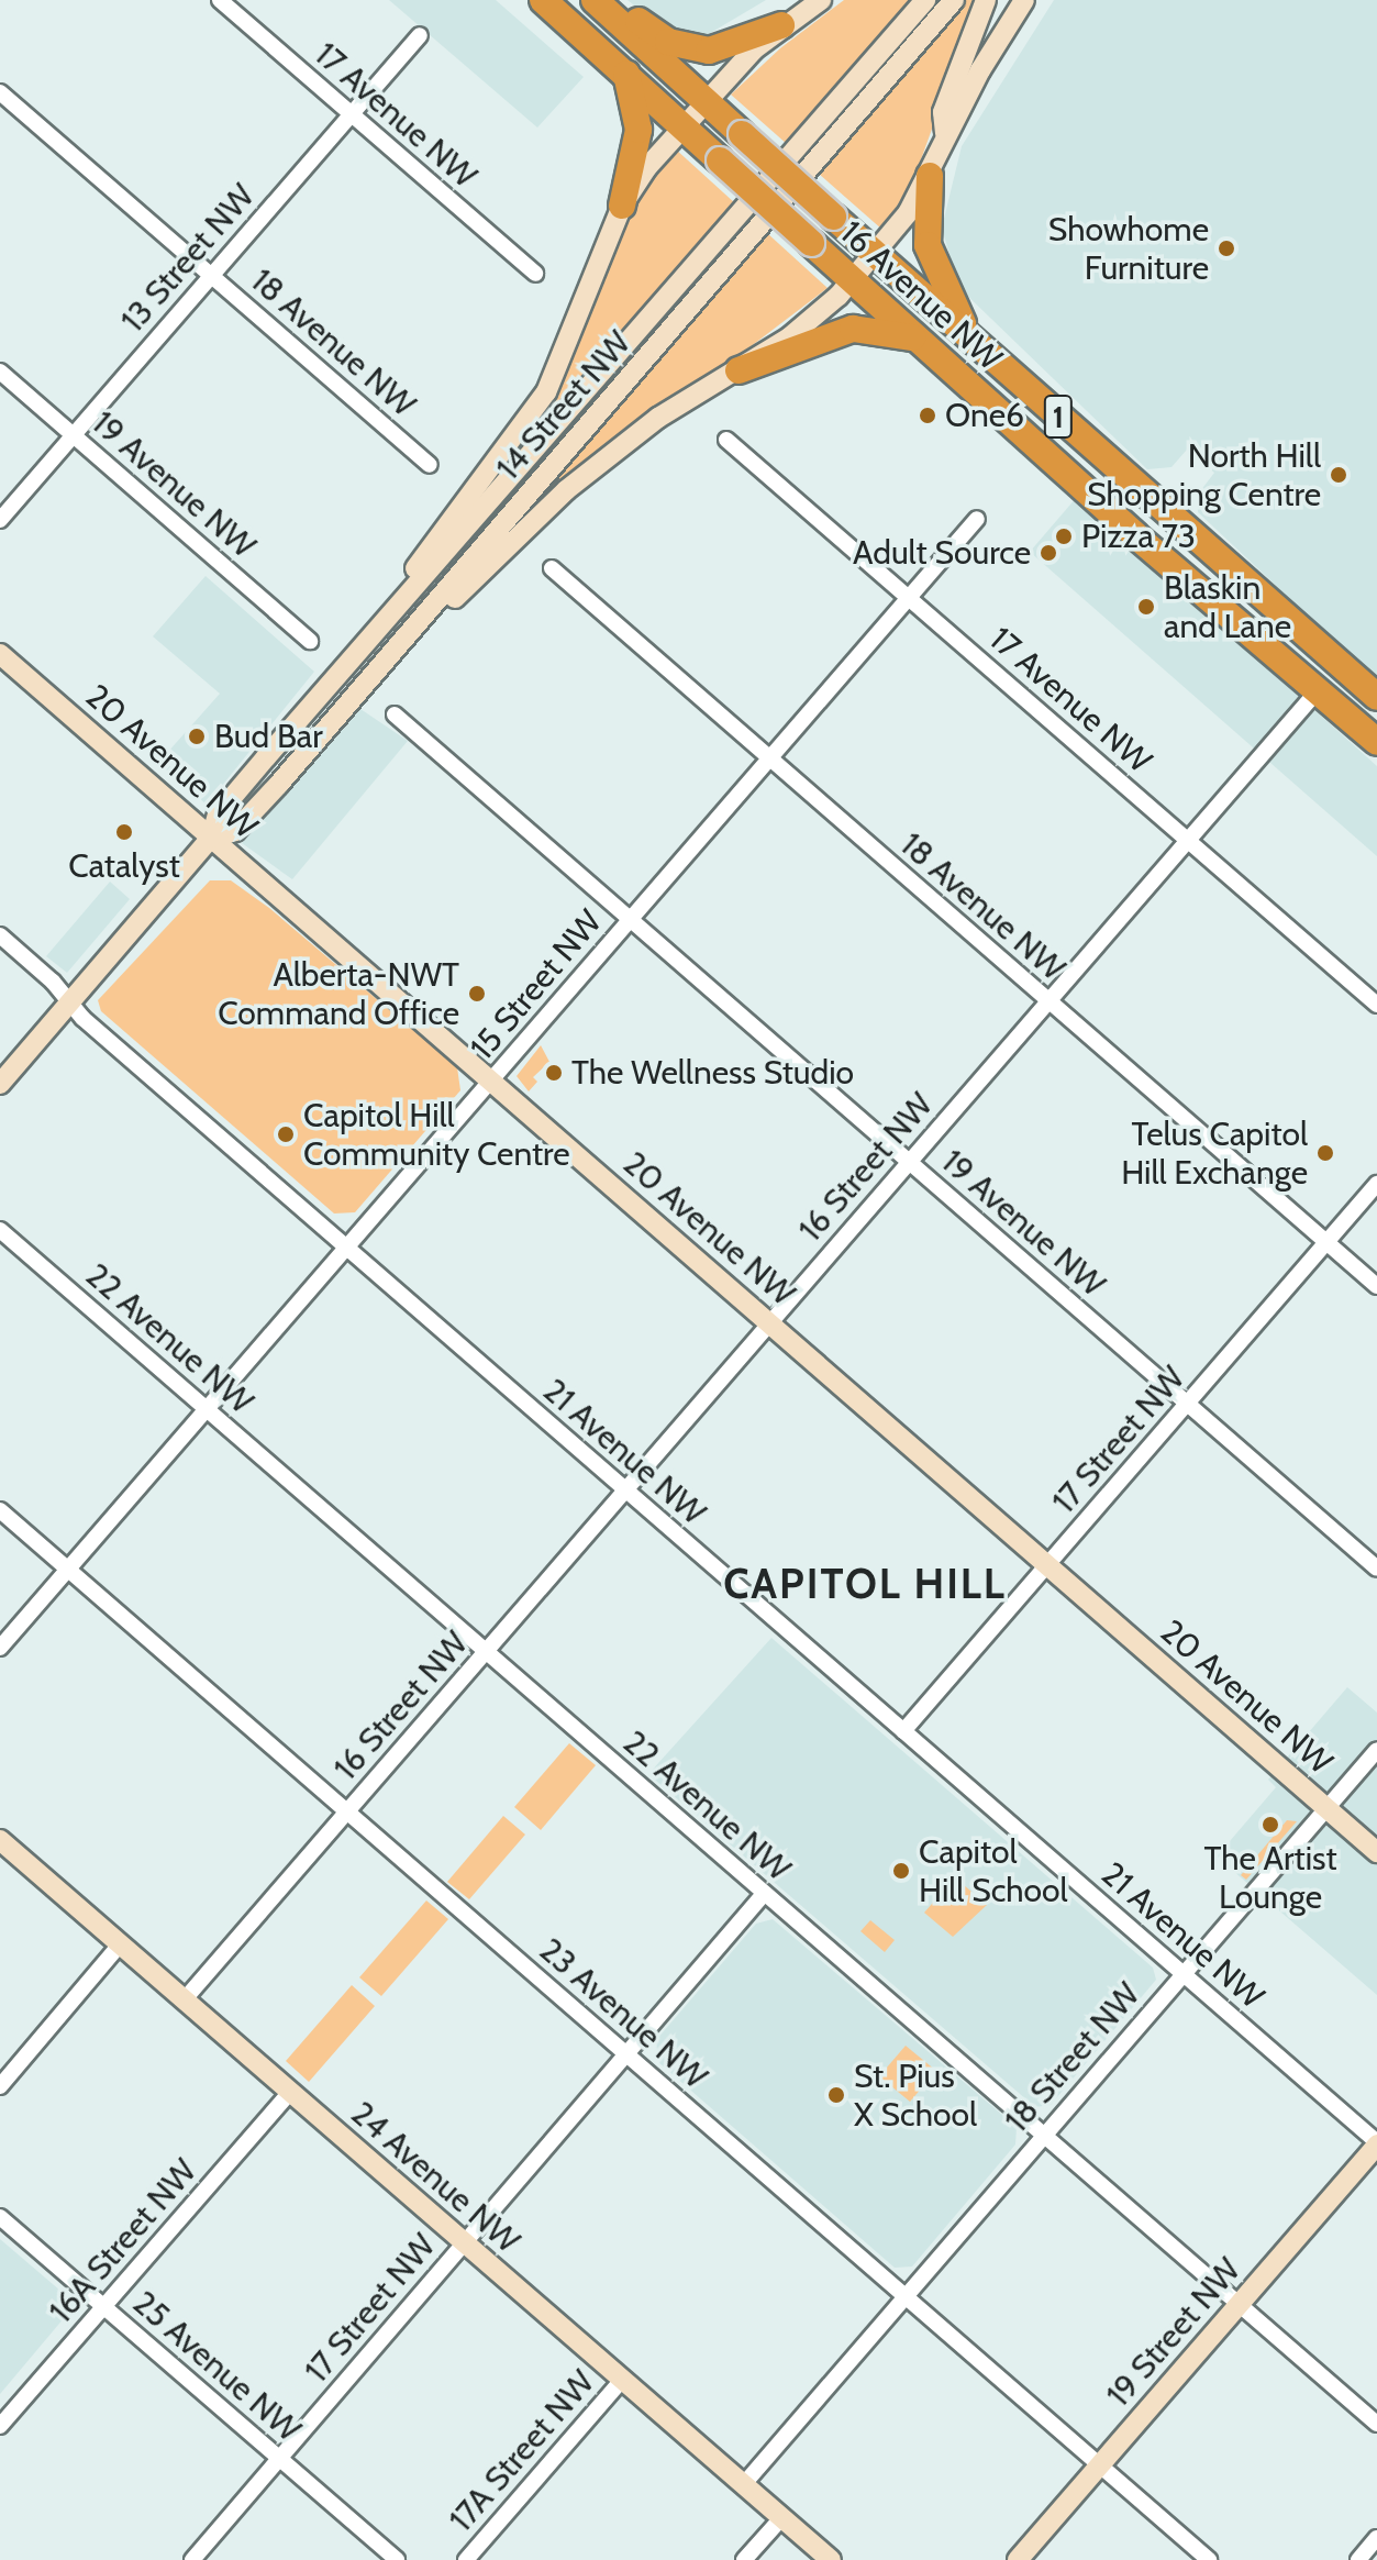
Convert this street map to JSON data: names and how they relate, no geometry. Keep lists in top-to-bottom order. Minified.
{"streets":{"highway":["16 Avenue NW","1"],"main road":["14 Street NW","20 Avenue NW","24 Avenue NW","19 Street NW"],"street":["17 Avenue NW","13 Street NW","18 Avenue NW","19 Avenue NW","15 Street NW","16 Street NW","22 Avenue NW","17 Street NW","21 Avenue NW","23 Avenue NW","18 Street NW","16A Street NW","25 Avenue NW","17A Street NW"]},"crossings":[["17 Avenue NW","13 Street NW"],["17 Avenue NW","15 Street NW"],["17 Avenue NW","16 Street NW"],["13 Street NW","18 Avenue NW"],["13 Street NW","19 Avenue NW"],["16 Avenue NW","16 Street NW"],["18 Avenue NW","15 Street NW"],["18 Avenue NW","16 Street NW"],["18 Avenue NW","17 Street NW"],["14 Street NW","20 Avenue NW"],["14 Street NW","21 Avenue NW"],["19 Avenue NW","15 Street NW"],["19 Avenue NW","16 Street NW"],["19 Avenue NW","17 Street NW"],["20 Avenue NW","15 Street NW"],["20 Avenue NW","16 Street NW"],["20 Avenue NW","17 Street NW"],["20 Avenue NW","18 Street NW"],["15 Street NW","22 Avenue NW"],["15 Street NW","21 Avenue NW"],["15 Street NW","23 Avenue NW"],["16 Street NW","22 Avenue NW"],["16 Street NW","21 Avenue NW"],["16 Street NW","23 Avenue NW"],["16 Street NW","24 Avenue NW"],["22 Avenue NW","17 Street NW"],["22 Avenue NW","18 Street NW"],["22 Avenue NW","19 Street NW"],["17 Street NW","21 Avenue NW"],["17 Street NW","23 Avenue NW"],["17 Street NW","24 Avenue NW"],["17 Street NW","25 Avenue NW"],["21 Avenue NW","18 Street NW"],["21 Avenue NW","19 Street NW"],["23 Avenue NW","18 Street NW"],["23 Avenue NW","19 Street NW"],["18 Street NW","24 Avenue NW"],["24 Avenue NW","16A Street NW"],["24 Avenue NW","17A Street NW"],["16A Street NW","25 Avenue NW"]],"districts":["CAPITOL HILL"],"places":["Showhome Furniture","One6","North Hill Shopping Centre","Pizza 73","Adult Source","Blaskin and Lane","Bud Bar","Catalyst","Alberta-NWT Command Office","The Wellness Studio","Capitol Hill Community Centre","Telus Capitol Hill Exchange","The Artist Lounge","Capitol Hill School","St. Pius X School"]}
